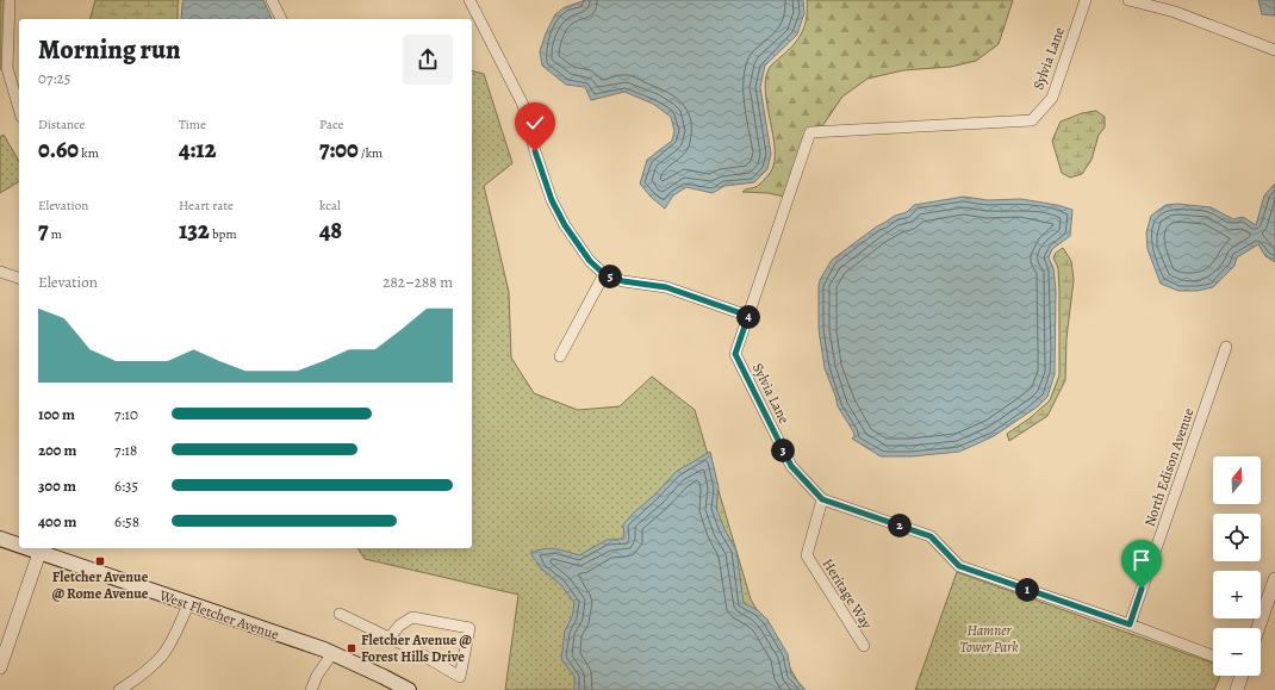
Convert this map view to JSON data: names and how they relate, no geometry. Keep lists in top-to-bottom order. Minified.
{"streets":{"main road":["West Fletcher Avenue"],"street":["Sylvia Lane","North Edison Avenue","Heritage Way"]},"crossings":[["Sylvia Lane","North Edison Avenue"],["Sylvia Lane","Heritage Way"]],"parks":["Hamner Tower Park"],"places":{"transit":["Fletcher Avenue @ Rome Avenue","Fletcher Avenue @ Forest Hills Drive"]},"north":"top","page":{"heading":["Morning run","07:25"],"stats":[["Distance","0.60 km"],["Time","4:12"],["Pace","7:00 /km"],["Elevation","7 m"],["Heart rate","132 bpm"],["kcal","48"]],"chart":["Elevation","282–288 m"],"pins":["5","4","3","2","1"],"list":[{"name":"100 m","note":"7:10"},{"name":"200 m","note":"7:18"},{"name":"300 m","note":"6:35"},{"name":"400 m","note":"6:58"}],"map_buttons":["+","−"]}}
